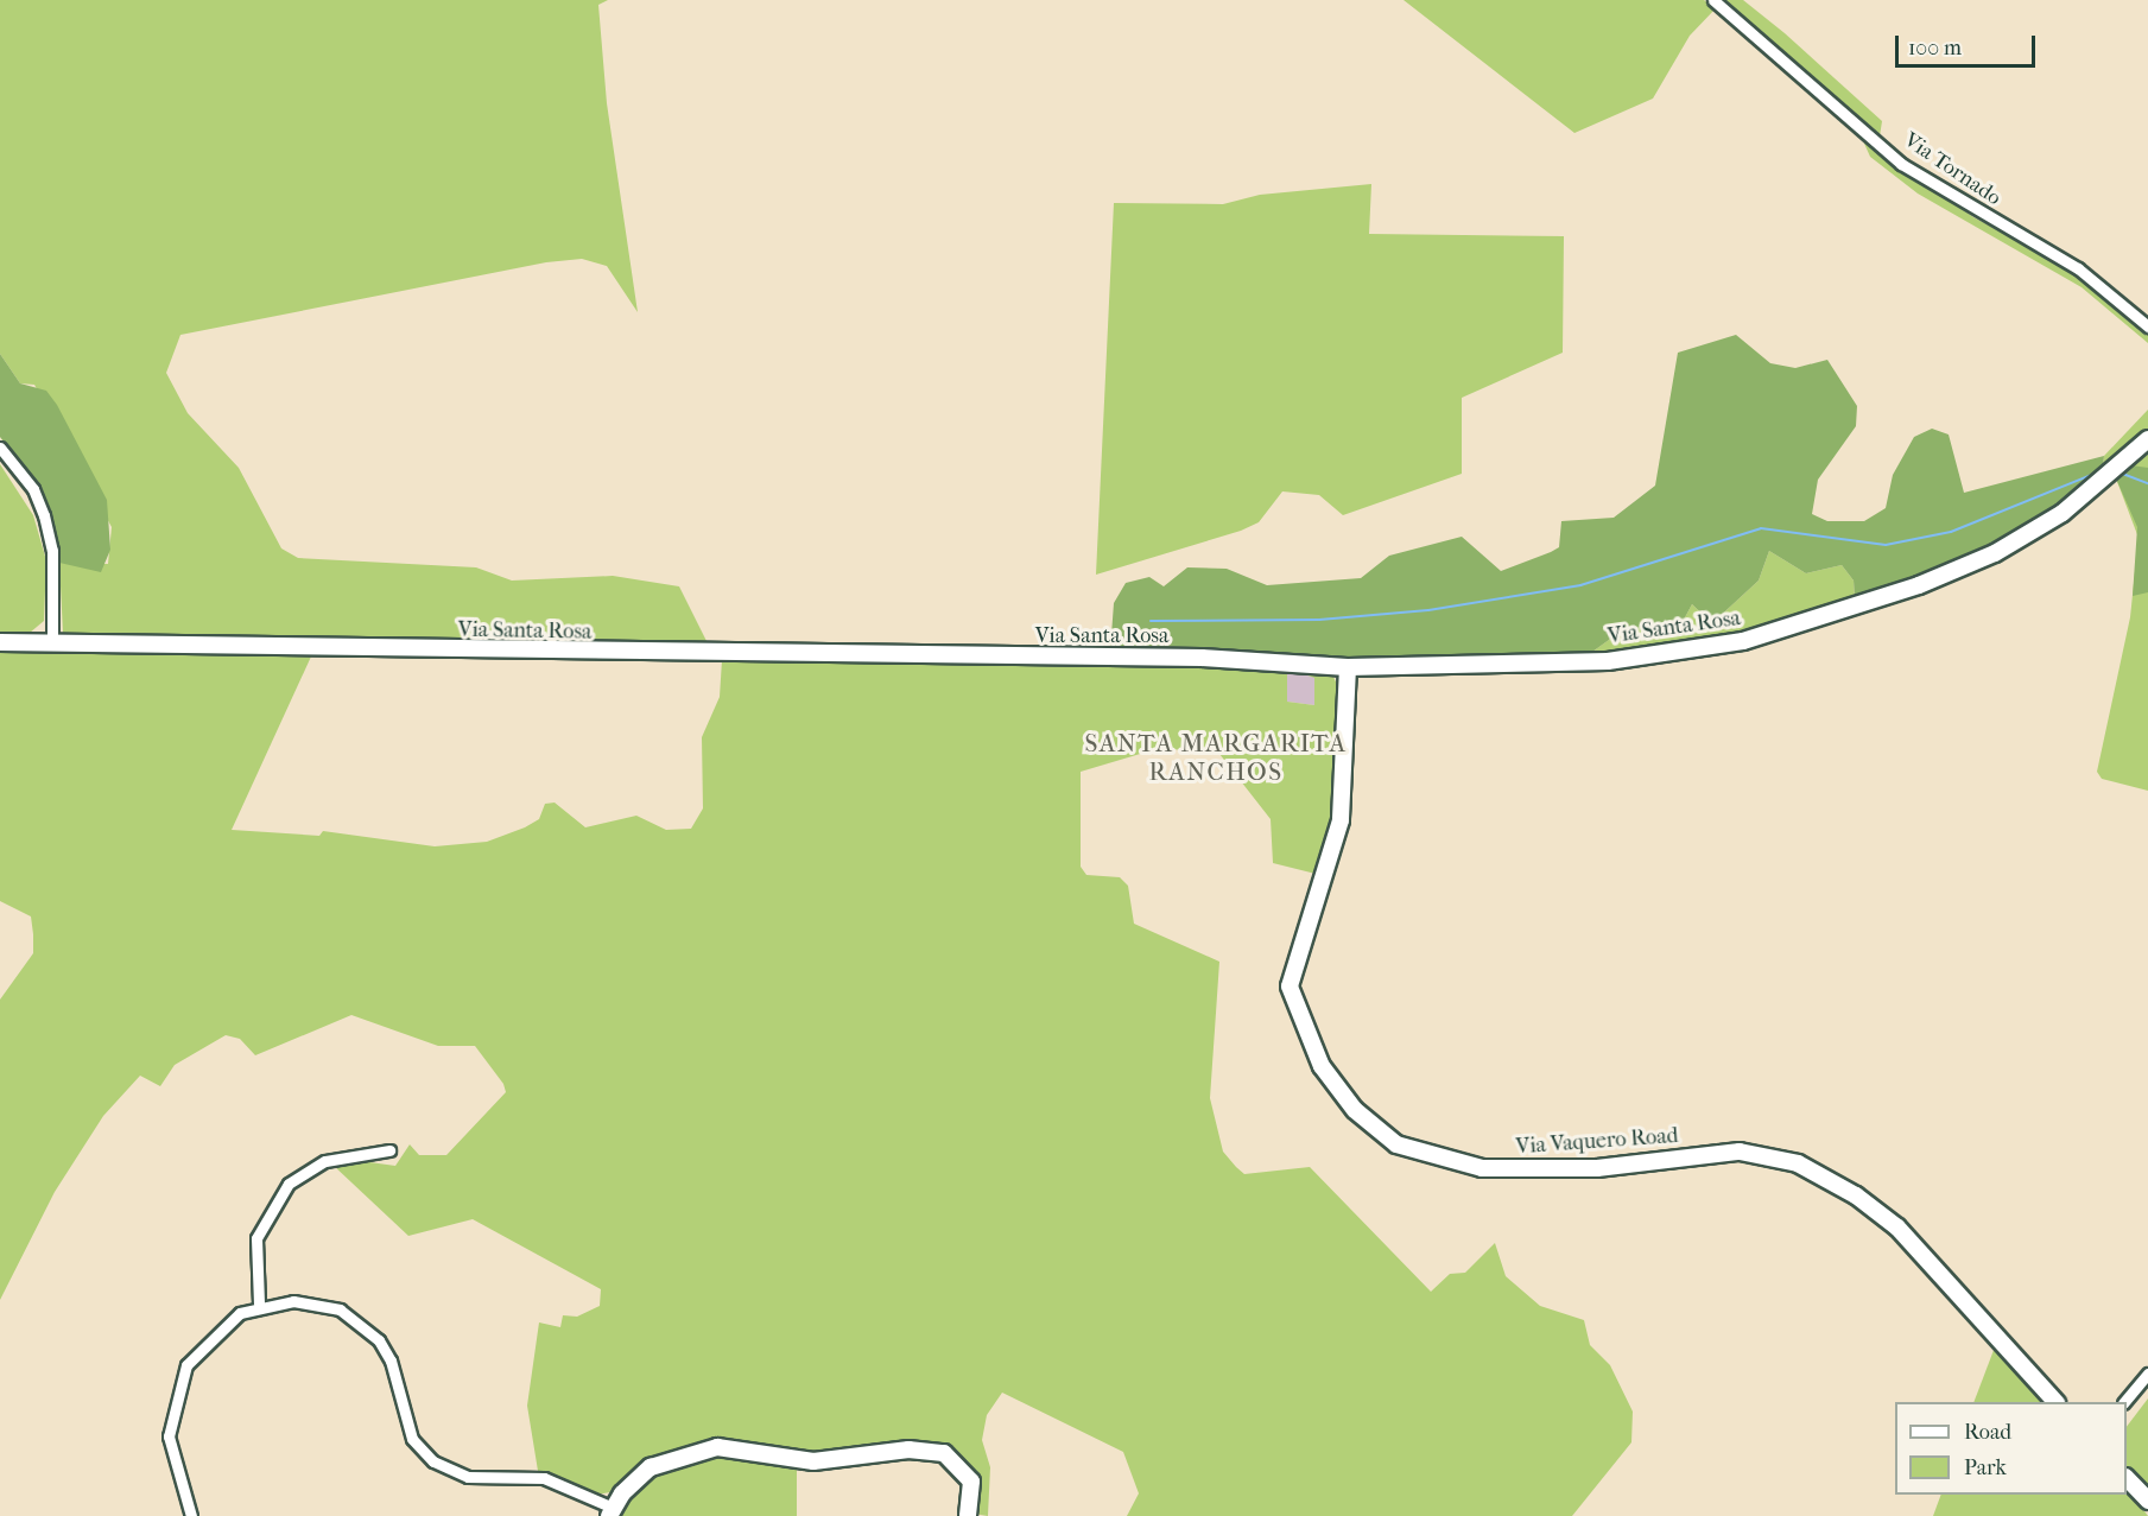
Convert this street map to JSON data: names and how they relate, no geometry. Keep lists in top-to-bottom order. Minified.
{"streets":{"street":["Via Tornado","Via Santa Rosa","Via Vaquero Road"]},"crossings":[["Via Santa Rosa","Via Vaquero Road"]],"districts":["SANTA MARGARITA RANCHOS"],"legend":["Road","Park"],"scale_bar":"100 m"}
